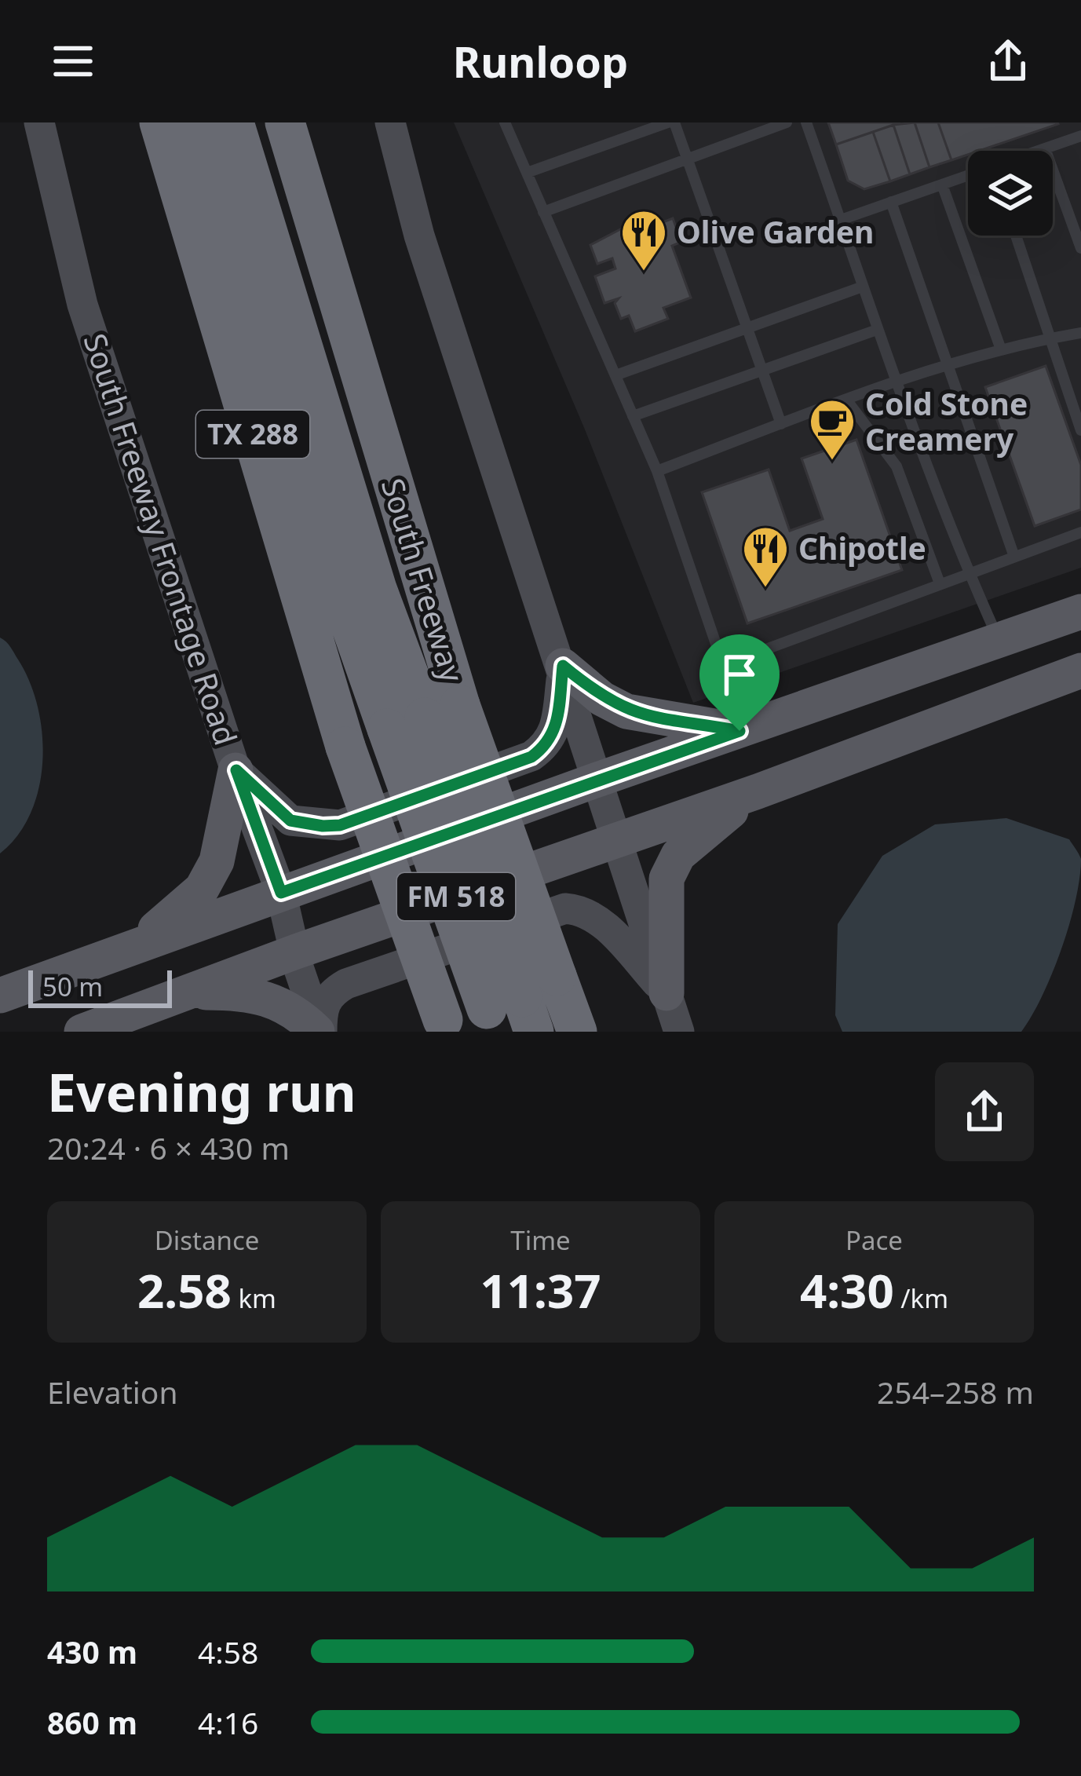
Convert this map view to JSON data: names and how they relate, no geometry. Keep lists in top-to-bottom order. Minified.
{"streets":{"highway":["TX 288","South Freeway"],"main road":["South Freeway Frontage Road","FM 518"]},"crossings":[["South Freeway Frontage Road","FM 518"]],"places":{"restaurant":["Olive Garden","Chipotle"],"cafe":["Cold Stone Creamery"]},"scale_bar":"50 m","page":{"header":"Runloop","scale":"50 m","heading":["Evening run","20:24 · 6 × 430 m"],"stats":[["Distance","2.58 km"],["Time","11:37"],["Pace","4:30 /km"]],"chart":["Elevation","254–258 m"],"list":[{"name":"430 m","note":"4:58"},{"name":"860 m","note":"4:16"}]}}
